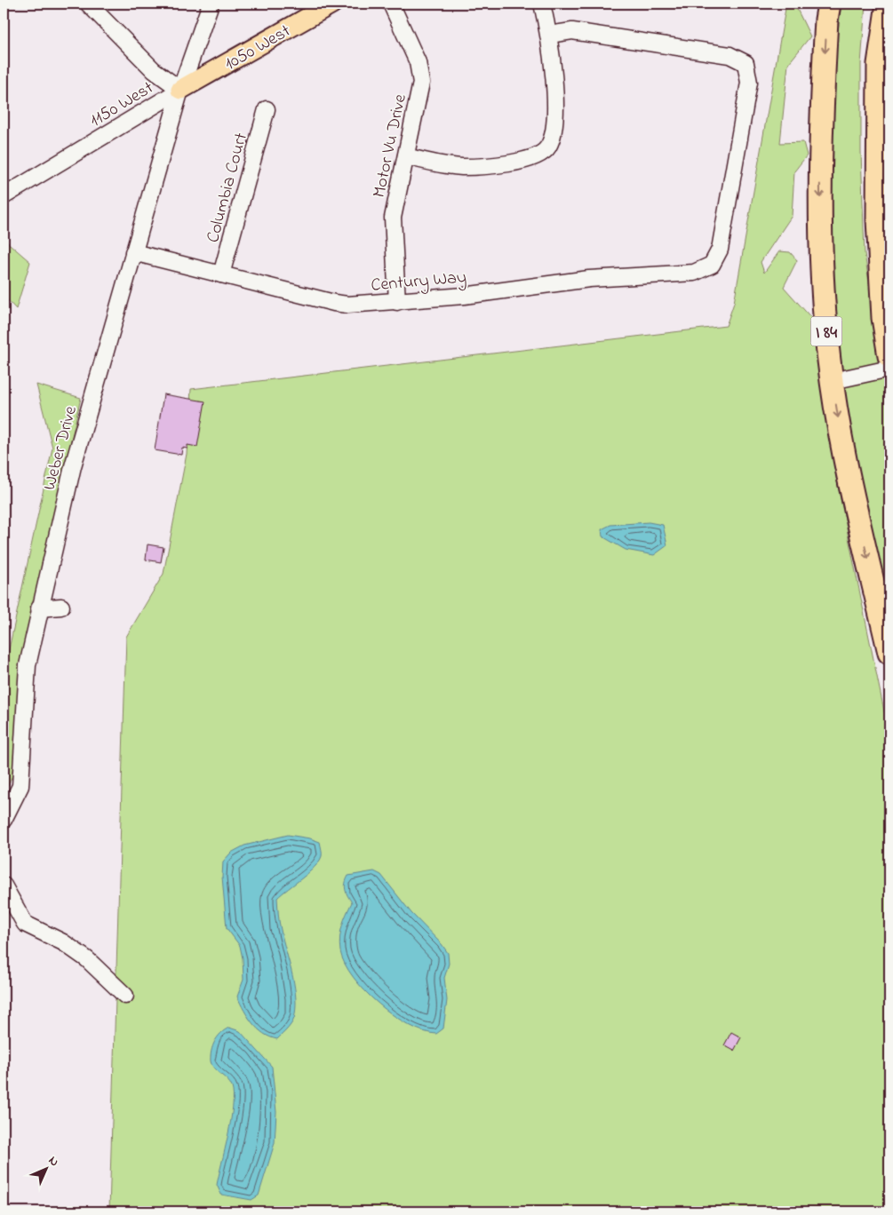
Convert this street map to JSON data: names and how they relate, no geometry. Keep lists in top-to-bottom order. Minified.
{"streets":{"highway":["I 84"],"main road":["1050 West"],"street":["1150 West","Motor Vu Drive","Columbia Court","Century Way","Weber Drive"]},"crossings":[["1050 West","1150 West"],["1050 West","Weber Drive"],["1150 West","Weber Drive"],["Motor Vu Drive","Century Way"],["Columbia Court","Century Way"],["Century Way","Weber Drive"]],"north":"top right"}
